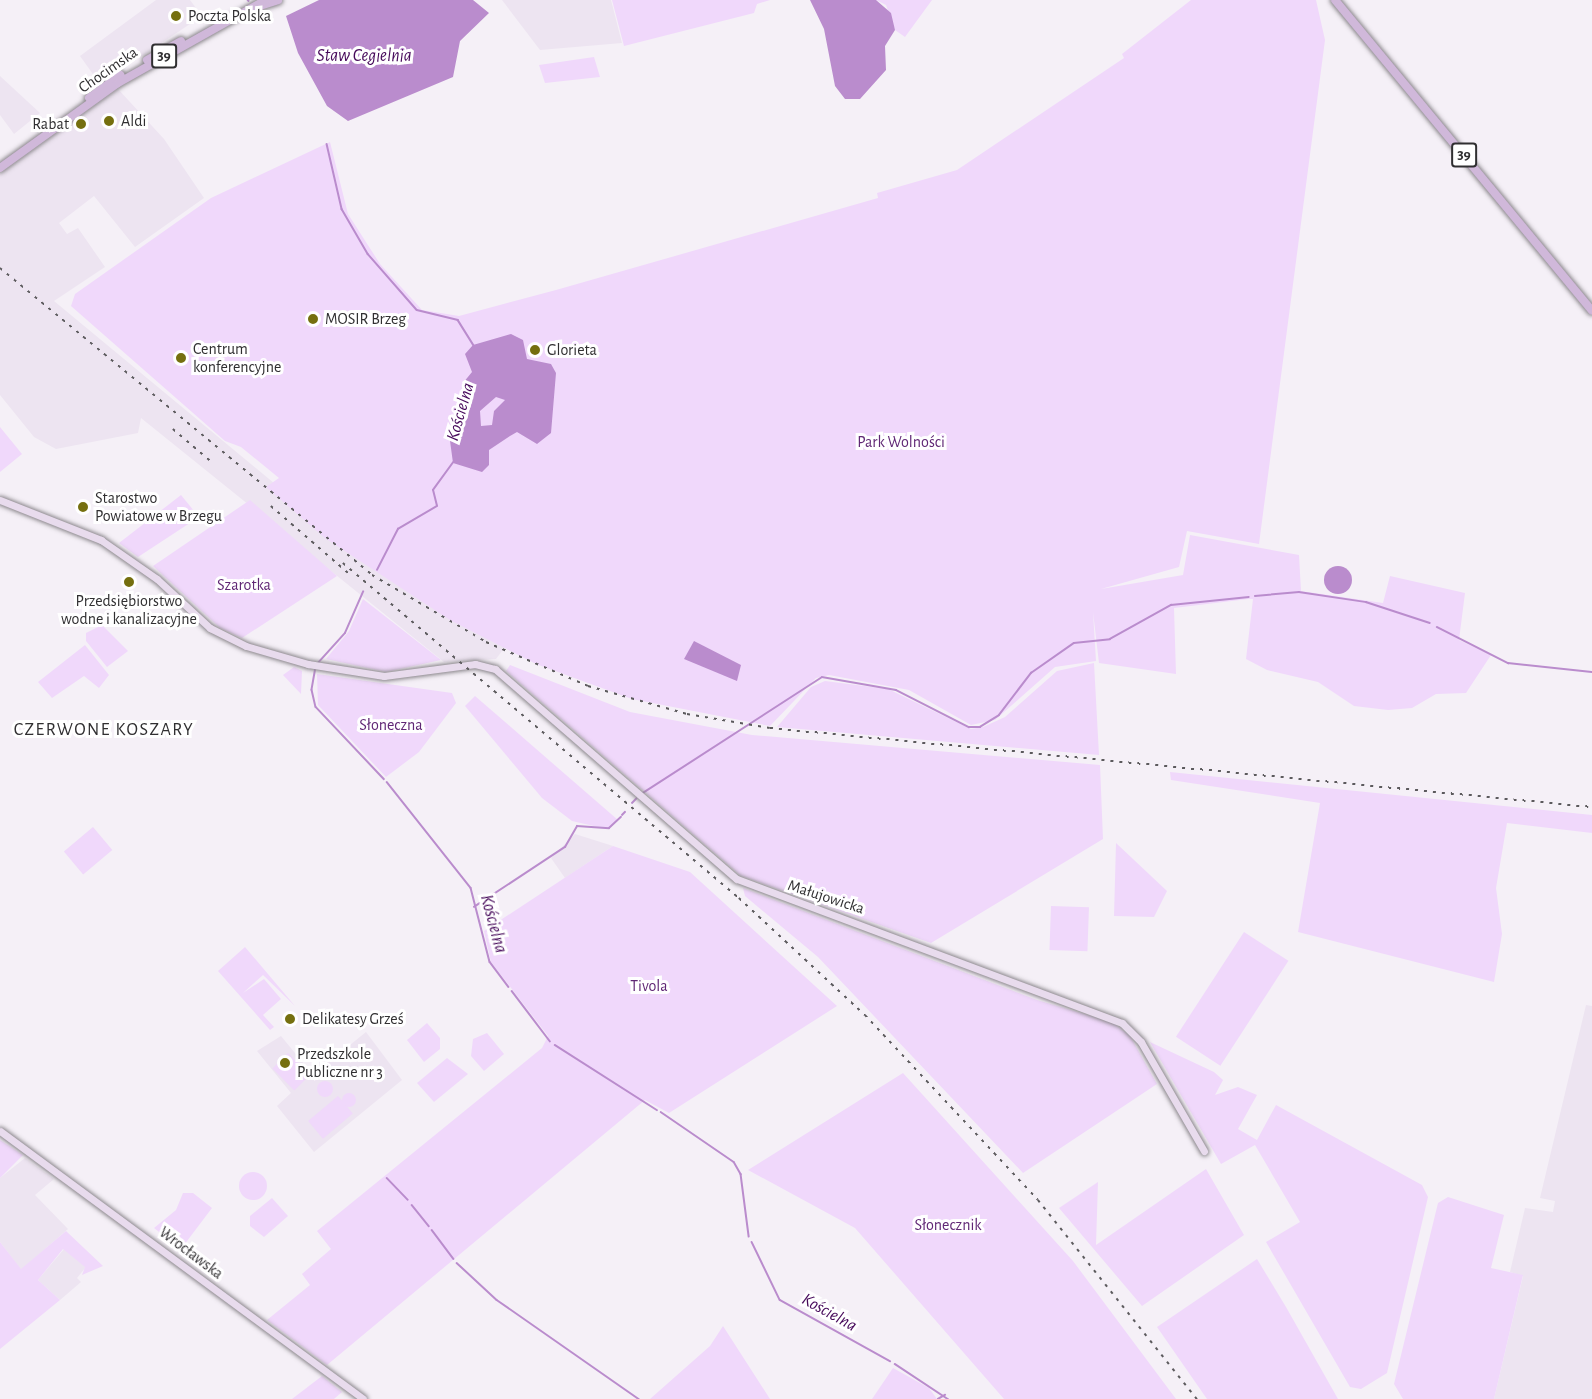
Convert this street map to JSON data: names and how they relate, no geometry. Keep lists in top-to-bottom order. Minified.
{"streets":{"main road":["39","Chocimska"],"street":["Małujowicka","Wrocławska"]},"crossings":[["39","Chocimska"]],"districts":["CZERWONE KOSZARY"],"water":["Staw Cegielnia","Kościelna"],"parks":["Park Wolności","Szarotka","Słoneczna","Tivola","Słonecznik"],"places":["Poczta Polska","Aldi","Rabat","MOSIR Brzeg","Glorieta","Centrum konferencyjne","Starostwo Powiatowe w Brzegu","Przedsiębiorstwo wodne i kanalizacyjne","Delikatesy Grześ","Przedszkole Publiczne nr 3"]}
